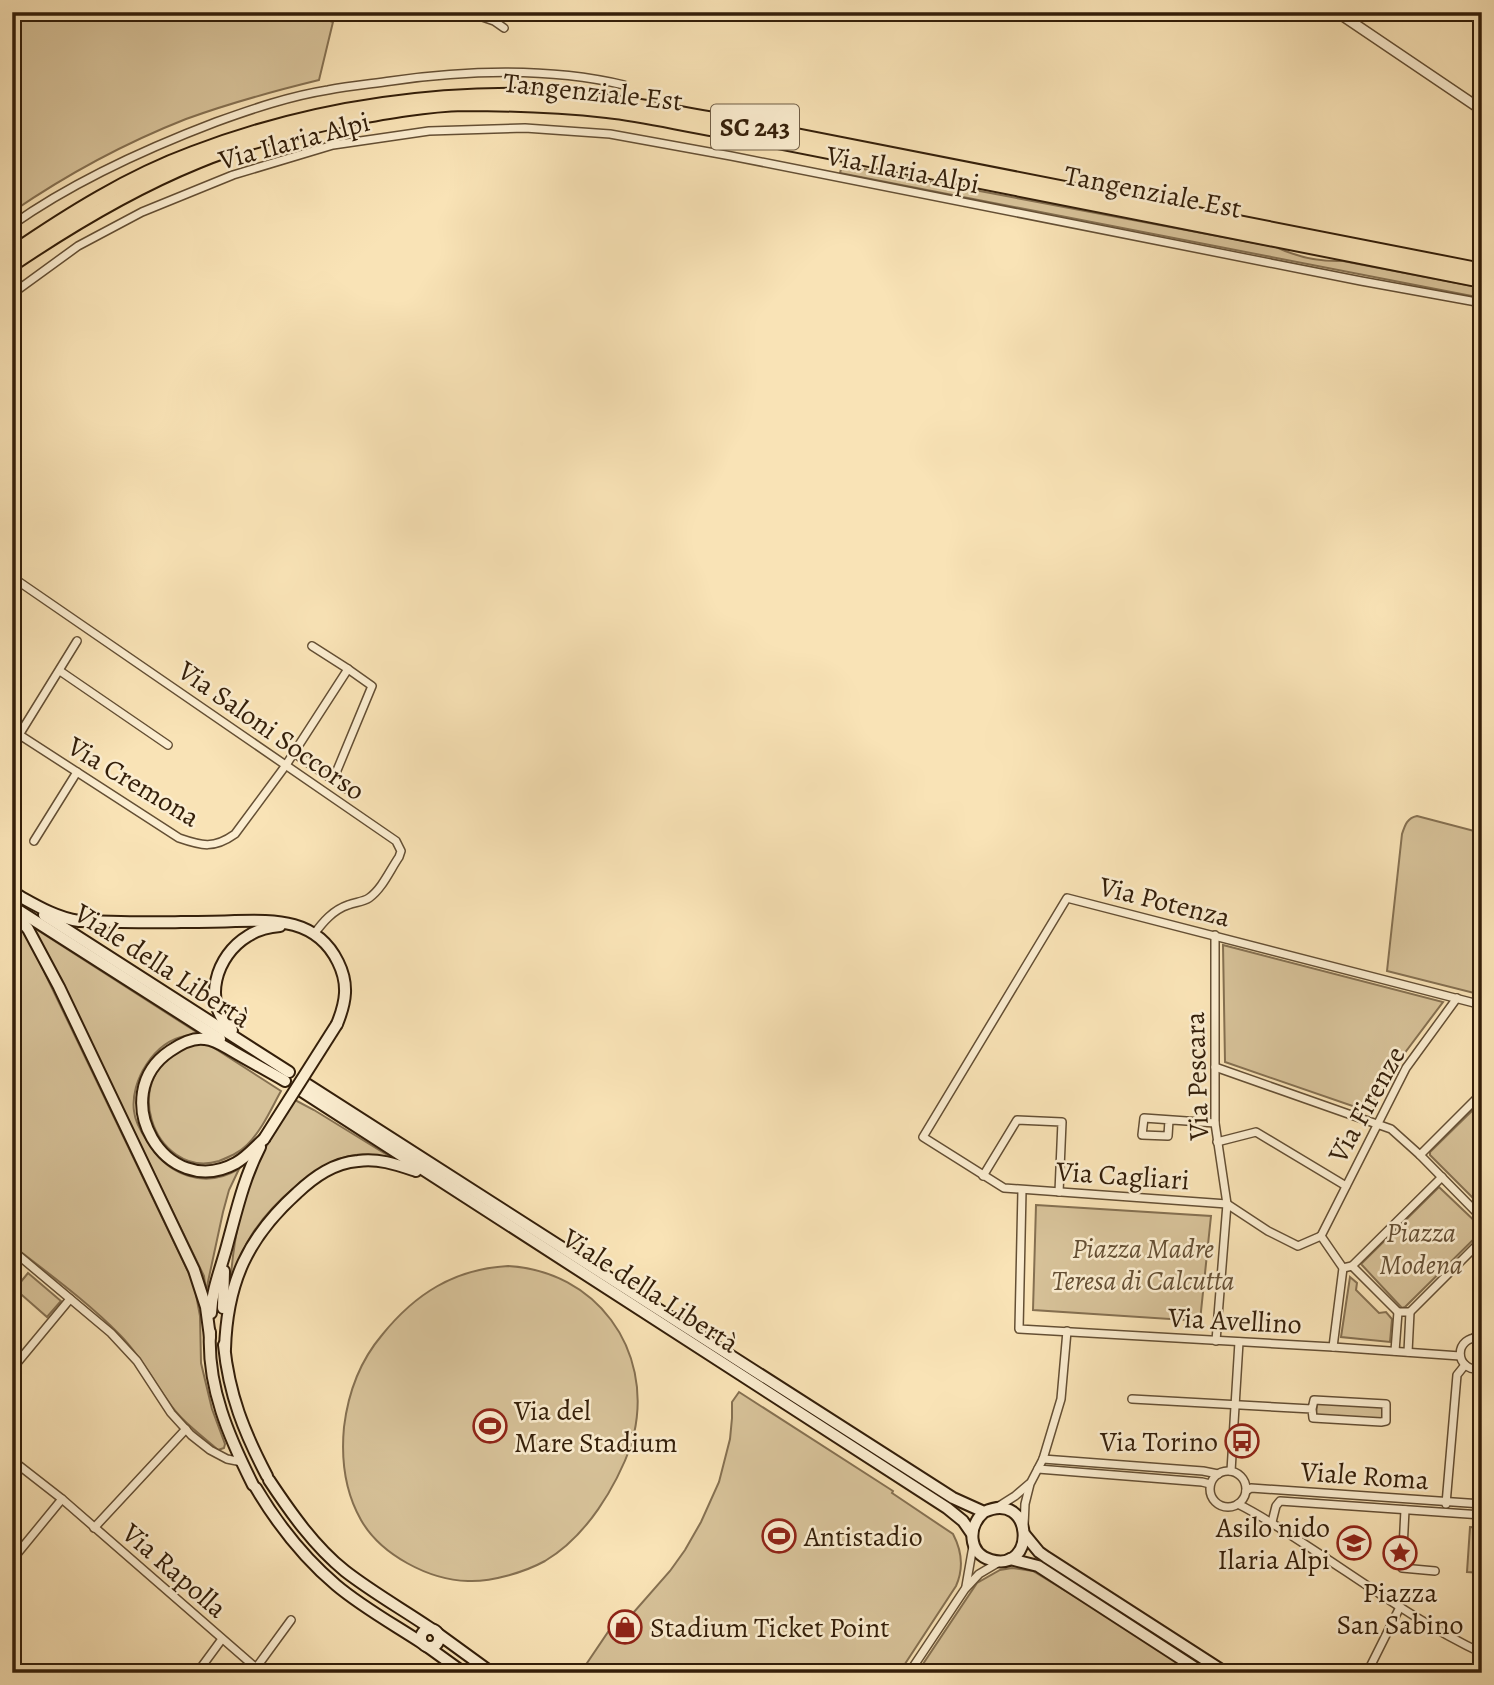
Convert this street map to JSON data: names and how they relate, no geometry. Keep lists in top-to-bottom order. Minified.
{"streets":{"highway":["Tangenziale Est","SC 243"],"main road":["Viale della Libertà"],"street":["Via Ilaria Alpi","Via Saloni Soccorso","Via Cremona","Via Potenza","Via Pescara","Via Firenze","Via Cagliari","Via Avellino","Viale Roma","Via Rapolla"]},"crossings":[["Via Saloni Soccorso","Via Cremona"],["Via Potenza","Via Pescara"],["Via Potenza","Via Firenze"],["Via Potenza","Via Cagliari"],["Via Pescara","Via Cagliari"],["Via Pescara","Via Avellino"],["Via Firenze","Via Cagliari"],["Via Cagliari","Via Avellino"]],"parks":["Piazza Modena","Piazza Madre Teresa di Calcutta"],"places":{"sports":["Via del Mare Stadium","Antistadio"],"bus stop":["Via Torino"],"school or university":["Asilo nido Ilaria Alpi"],"place":["Piazza San Sabino"],"shop":["Stadium Ticket Point"]}}
